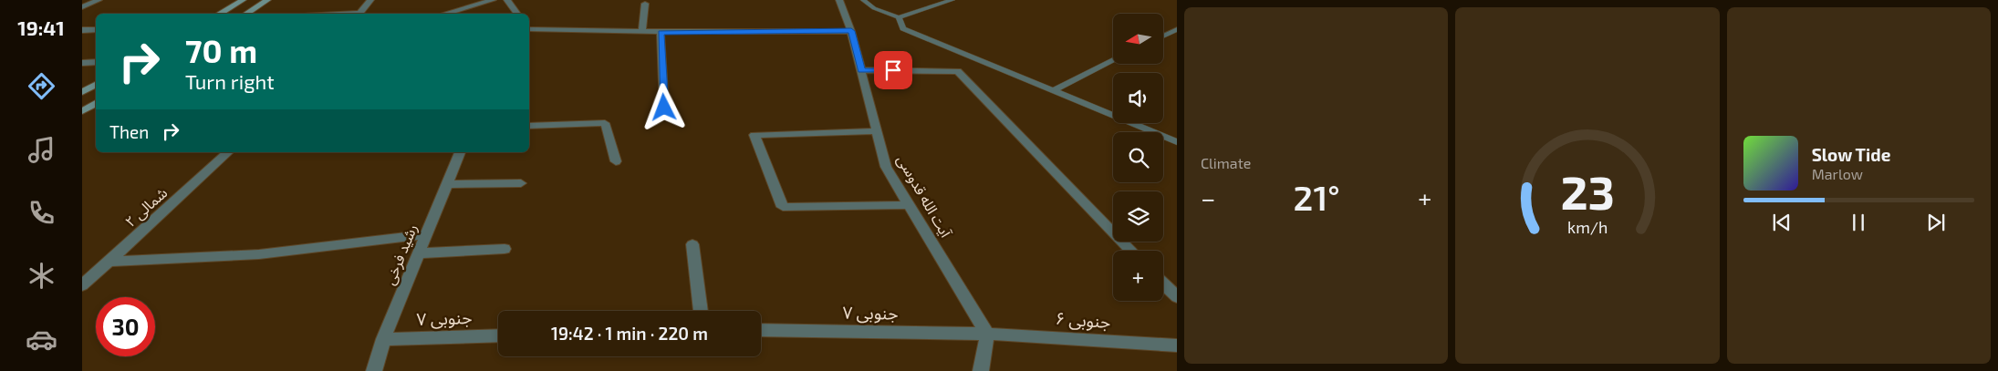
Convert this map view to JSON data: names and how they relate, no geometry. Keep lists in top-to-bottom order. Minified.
{"streets":{"street":["آیت الله قدوسی","۲ شمالی","رشید فرخی","۷ جنوبی","۶ جنوبی"]},"crossings":[["آیت الله قدوسی","۷ جنوبی"],["آیت الله قدوسی","۶ جنوبی"],["رشید فرخی","۷ جنوبی"],["۷ جنوبی","۶ جنوبی"]],"north":"left","page":{"tabs":"19:41","tile":"Climate","map_buttons":"+","turn":["70 m","Turn right"],"then":"Then","song":["Slow Tide","Marlow"],"heat":["−","21°","+"],"limit":"30","trip":"19:42 · 1 min · 220 m","gauge":["23","km/h"]}}
